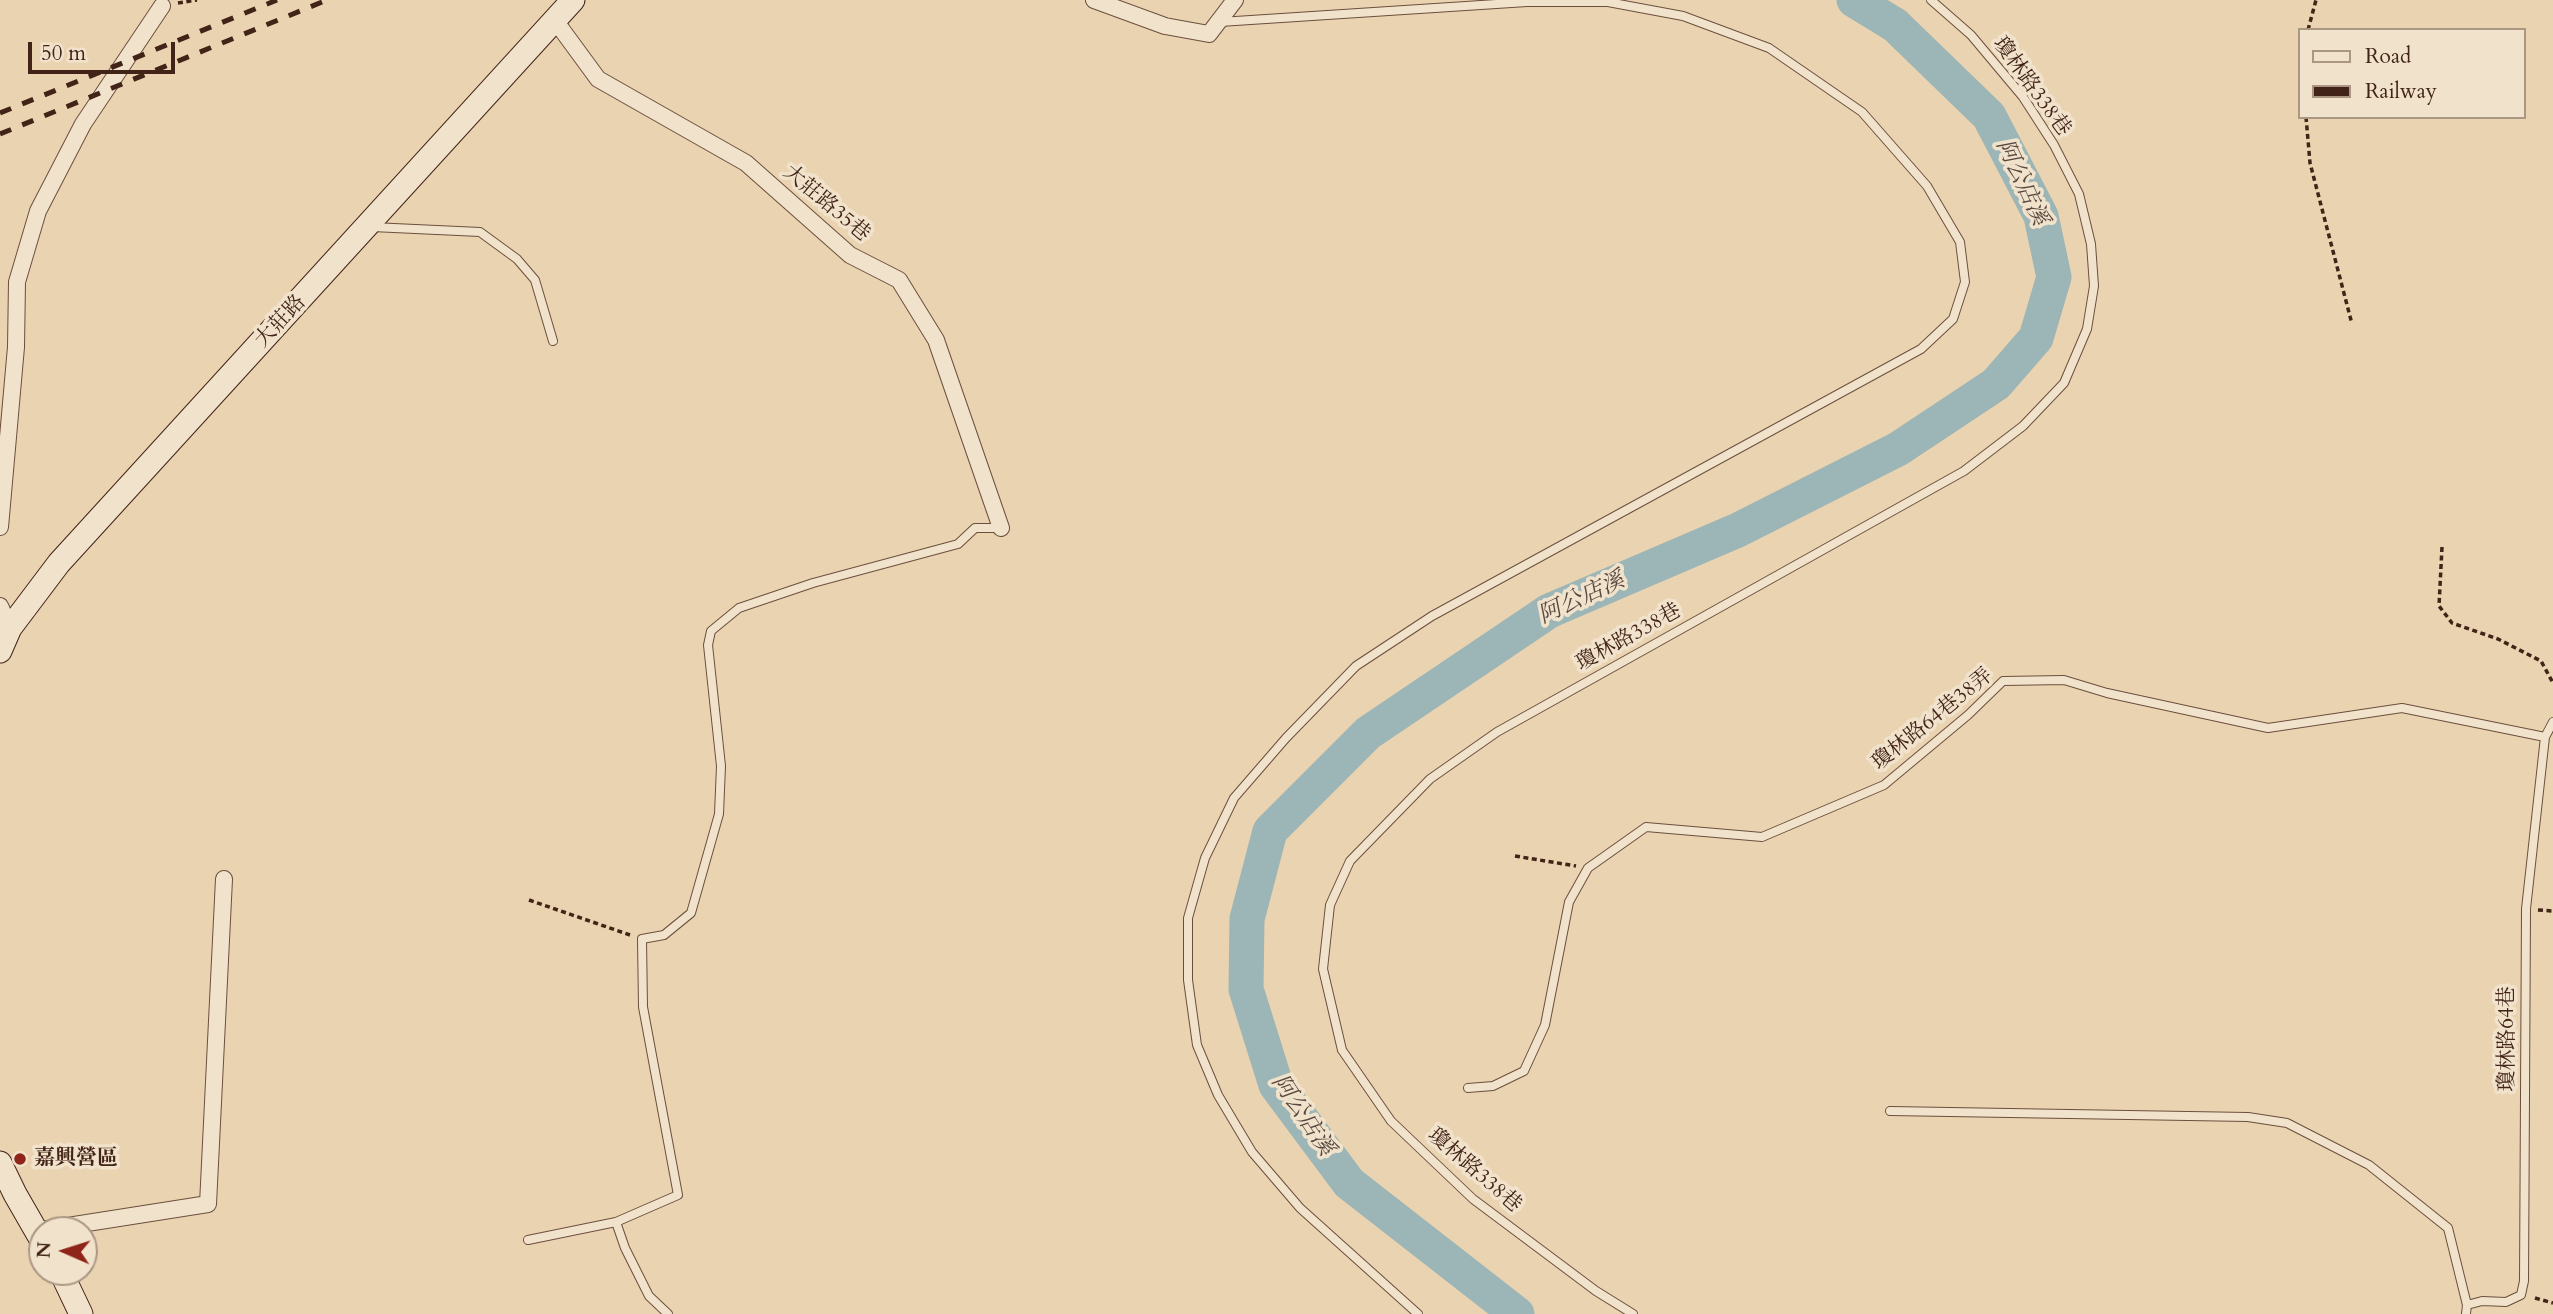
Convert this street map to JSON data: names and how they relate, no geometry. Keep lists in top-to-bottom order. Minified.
{"streets":{"street":["大莊路35巷","大莊路"],"lane":["瓊林路338巷","瓊林路64巷38弄","瓊林路64巷"]},"crossings":[["大莊路35巷","大莊路"],["瓊林路64巷38弄","瓊林路64巷"]],"water":["阿公店溪"],"places":["嘉興營區"],"legend":["Road","Railway"],"scale_bar":"50 m","north":"left"}
